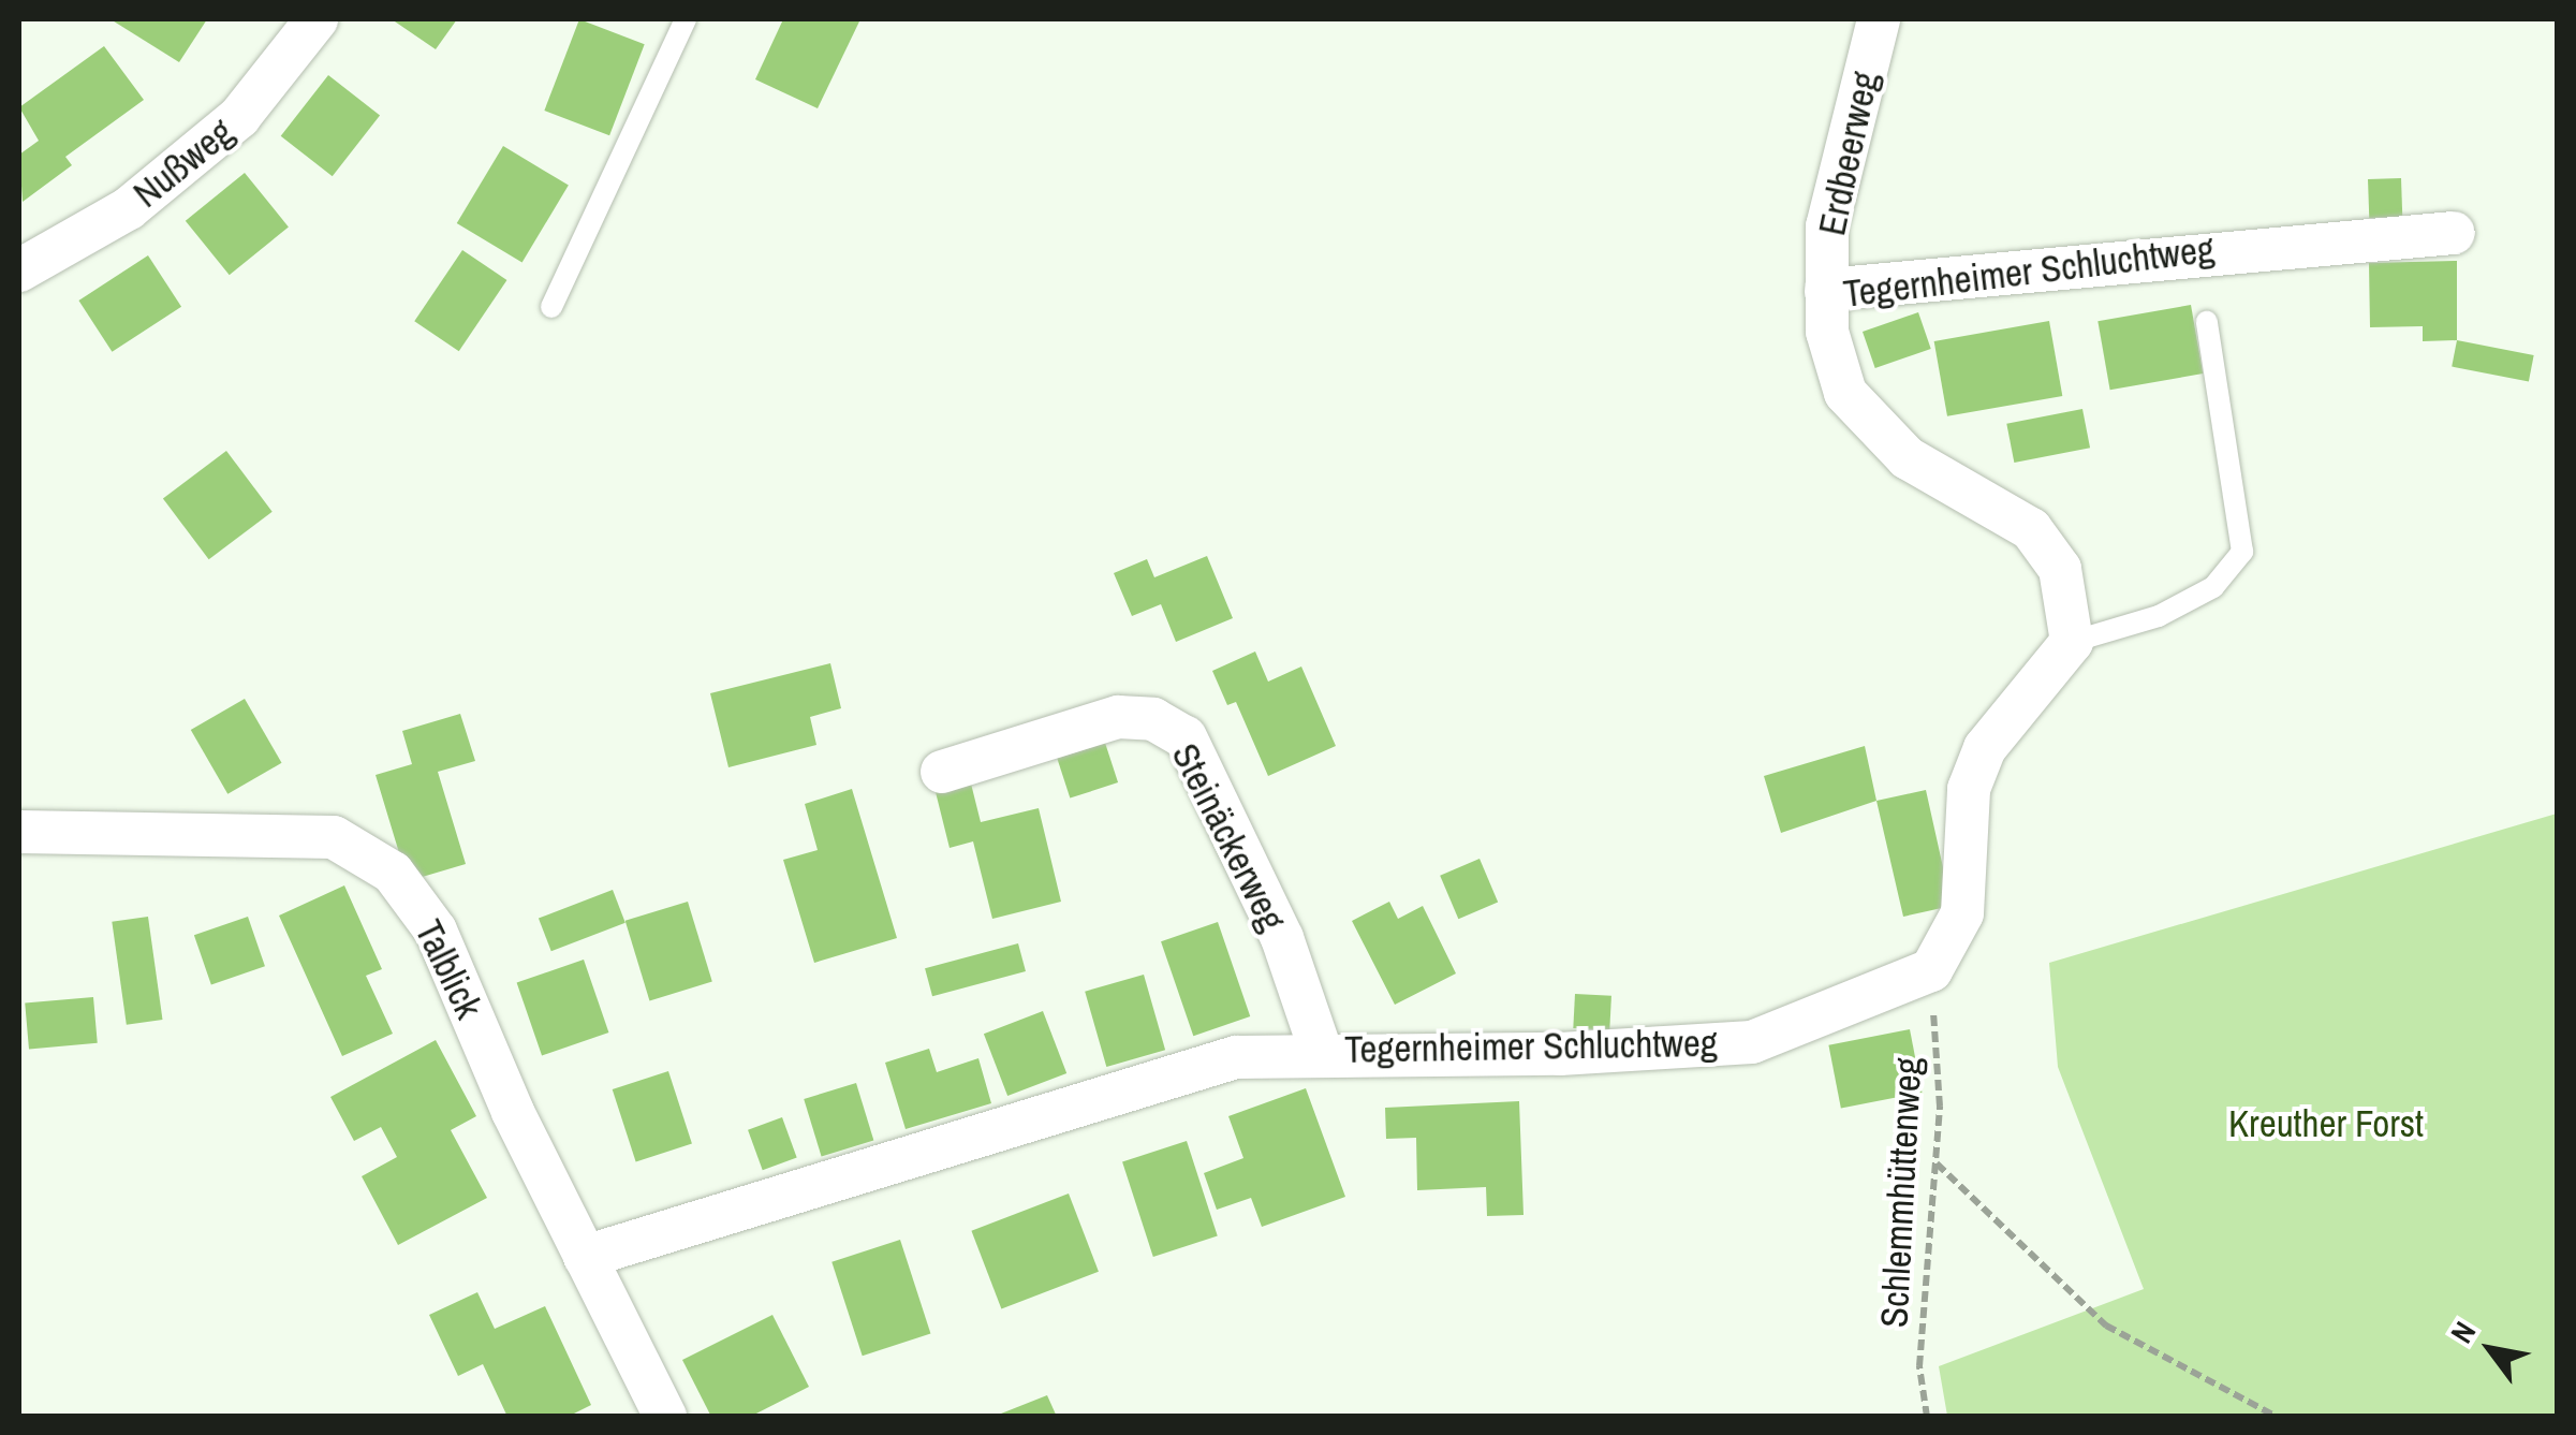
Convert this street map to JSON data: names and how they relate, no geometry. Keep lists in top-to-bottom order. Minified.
{"streets":{"street":["Erdbeerweg","Nußweg","Tegernheimer Schluchtweg","Steinäckerweg","Talblick"],"path":["Schlemmhüttenweg"]},"crossings":[["Erdbeerweg","Tegernheimer Schluchtweg"],["Tegernheimer Schluchtweg","Steinäckerweg"],["Tegernheimer Schluchtweg","Talblick"],["Tegernheimer Schluchtweg","Schlemmhüttenweg"]],"parks":["Kreuther Forst"],"north":"top left"}
